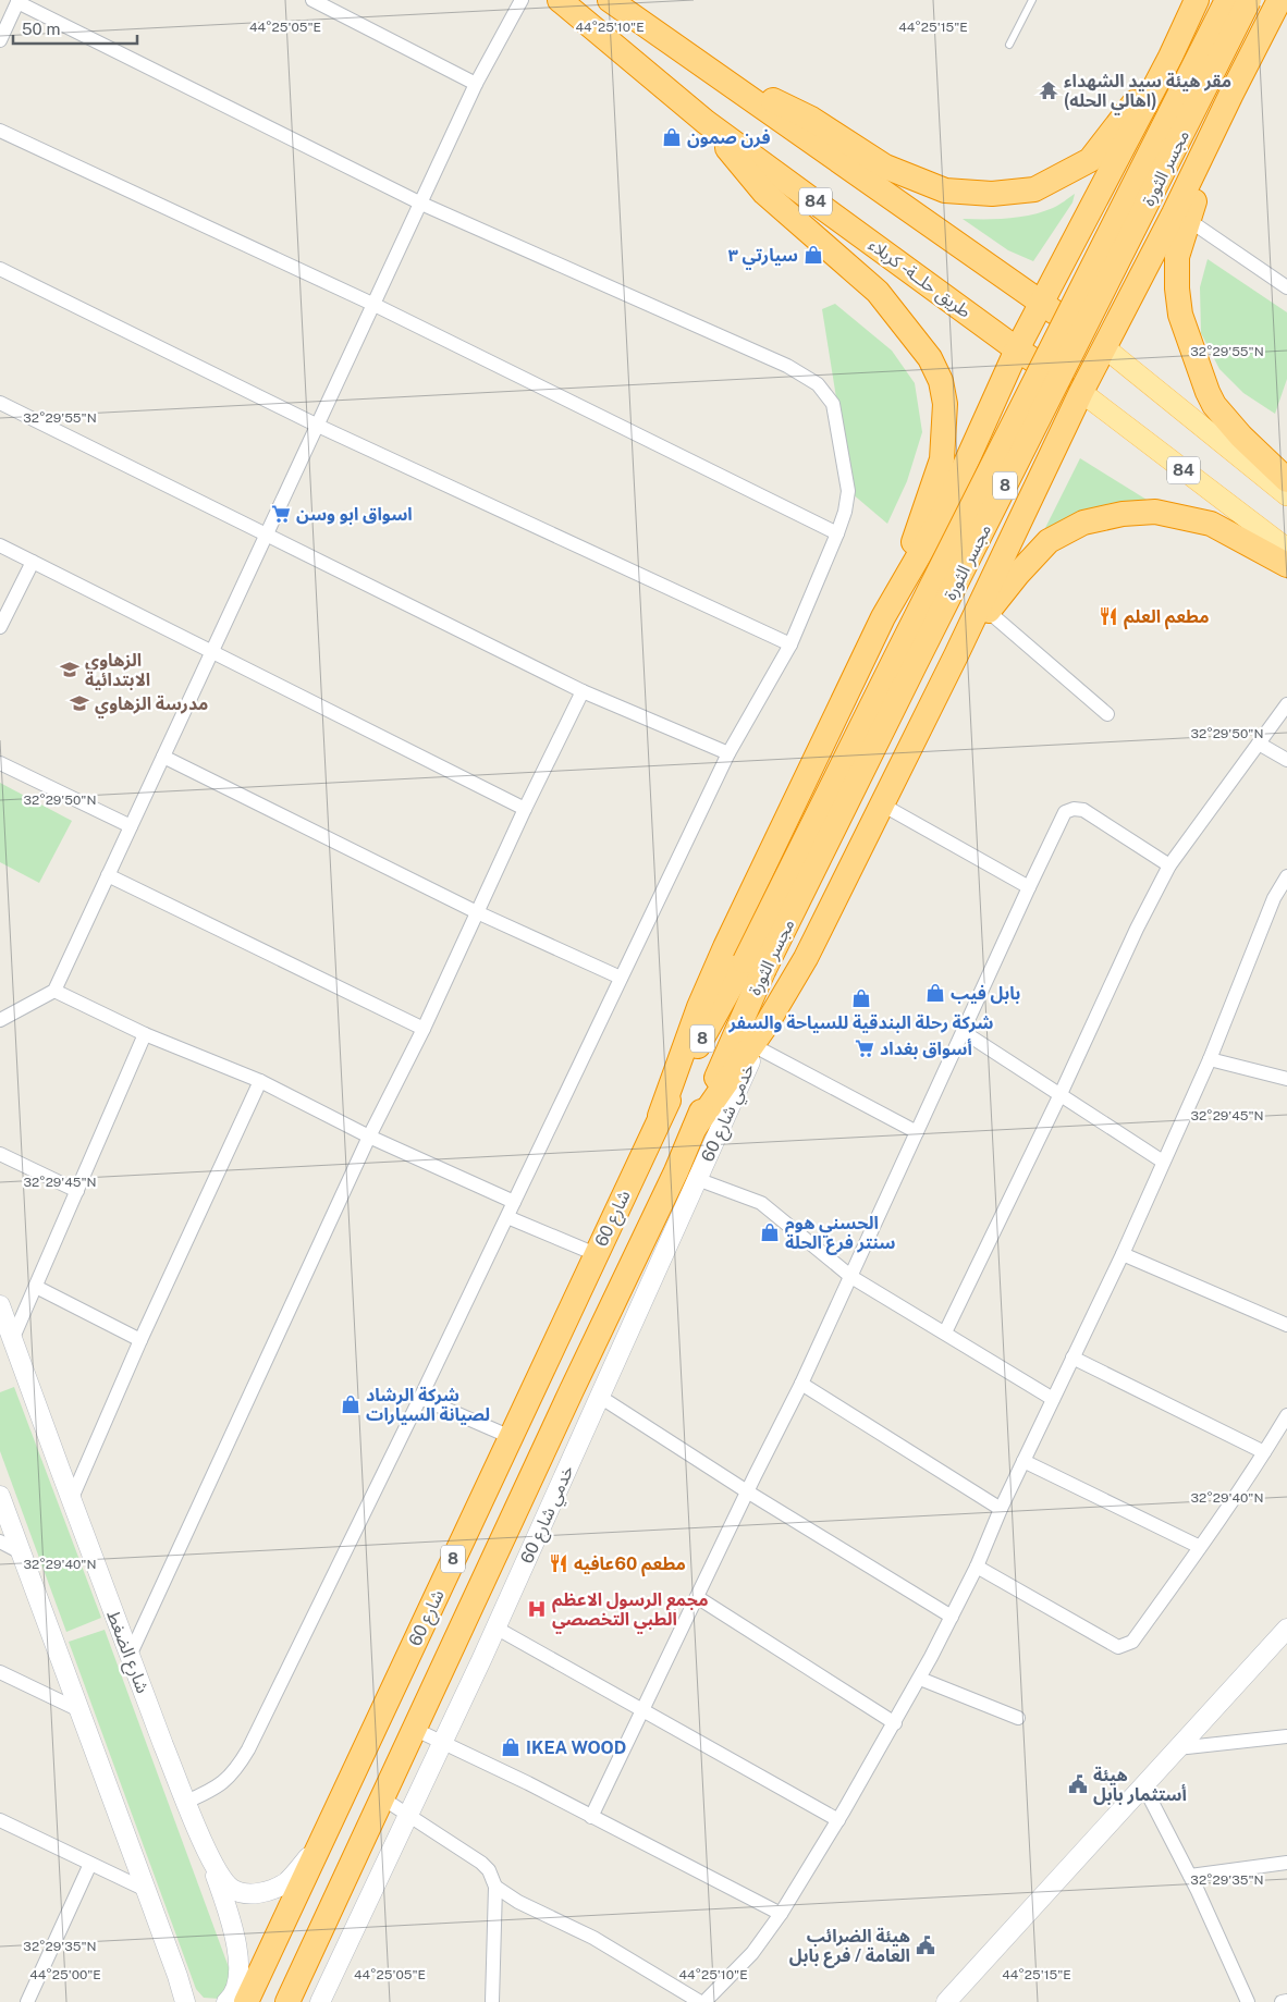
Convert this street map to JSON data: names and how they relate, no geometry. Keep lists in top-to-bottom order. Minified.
{"streets":{"highway":["مجسر الثورة","84","طريق حلــة - كربلاء","8","شارع 60"],"street":["خدمي شارع 60","شارع الضغط"]},"crossings":[["مجسر الثورة","شارع 60"],["شارع 60","شارع الضغط"]],"places":{"temple":["مقر هيئة سيد الشهداء (اهالي الحله)"],"shop":["فرن صمون","سيارتي ٣","بابل فيب","شركة رحلة البندقية للسياحة والسفر","الحسني هوم سنتر فرع الحلة","شركة الرشاد لصيانة السيارات","IKEA WOOD"],"supermarket":["اسواق ابو وسن","أسواق بغداد"],"restaurant":["مطعم العلم","مطعم 60عافيه"],"school or university":["الزهاوي الابتدائية","مدرسة الزهاوي"],"hospital":["مجمع الرسول الاعظم الطبي التخصصي"],"public building":["هيئة أستثمار بابل","هيئة الضرائب العامة / فرع بابل"]},"scale_bar":"50 m","coordinates":["44°25'05\"E","44°25'10\"E","44°25'15\"E","32°29'55\"N","32°29'50\"N","32°29'45\"N","32°29'40\"N","32°29'35\"N","44°25'00\"E"]}
